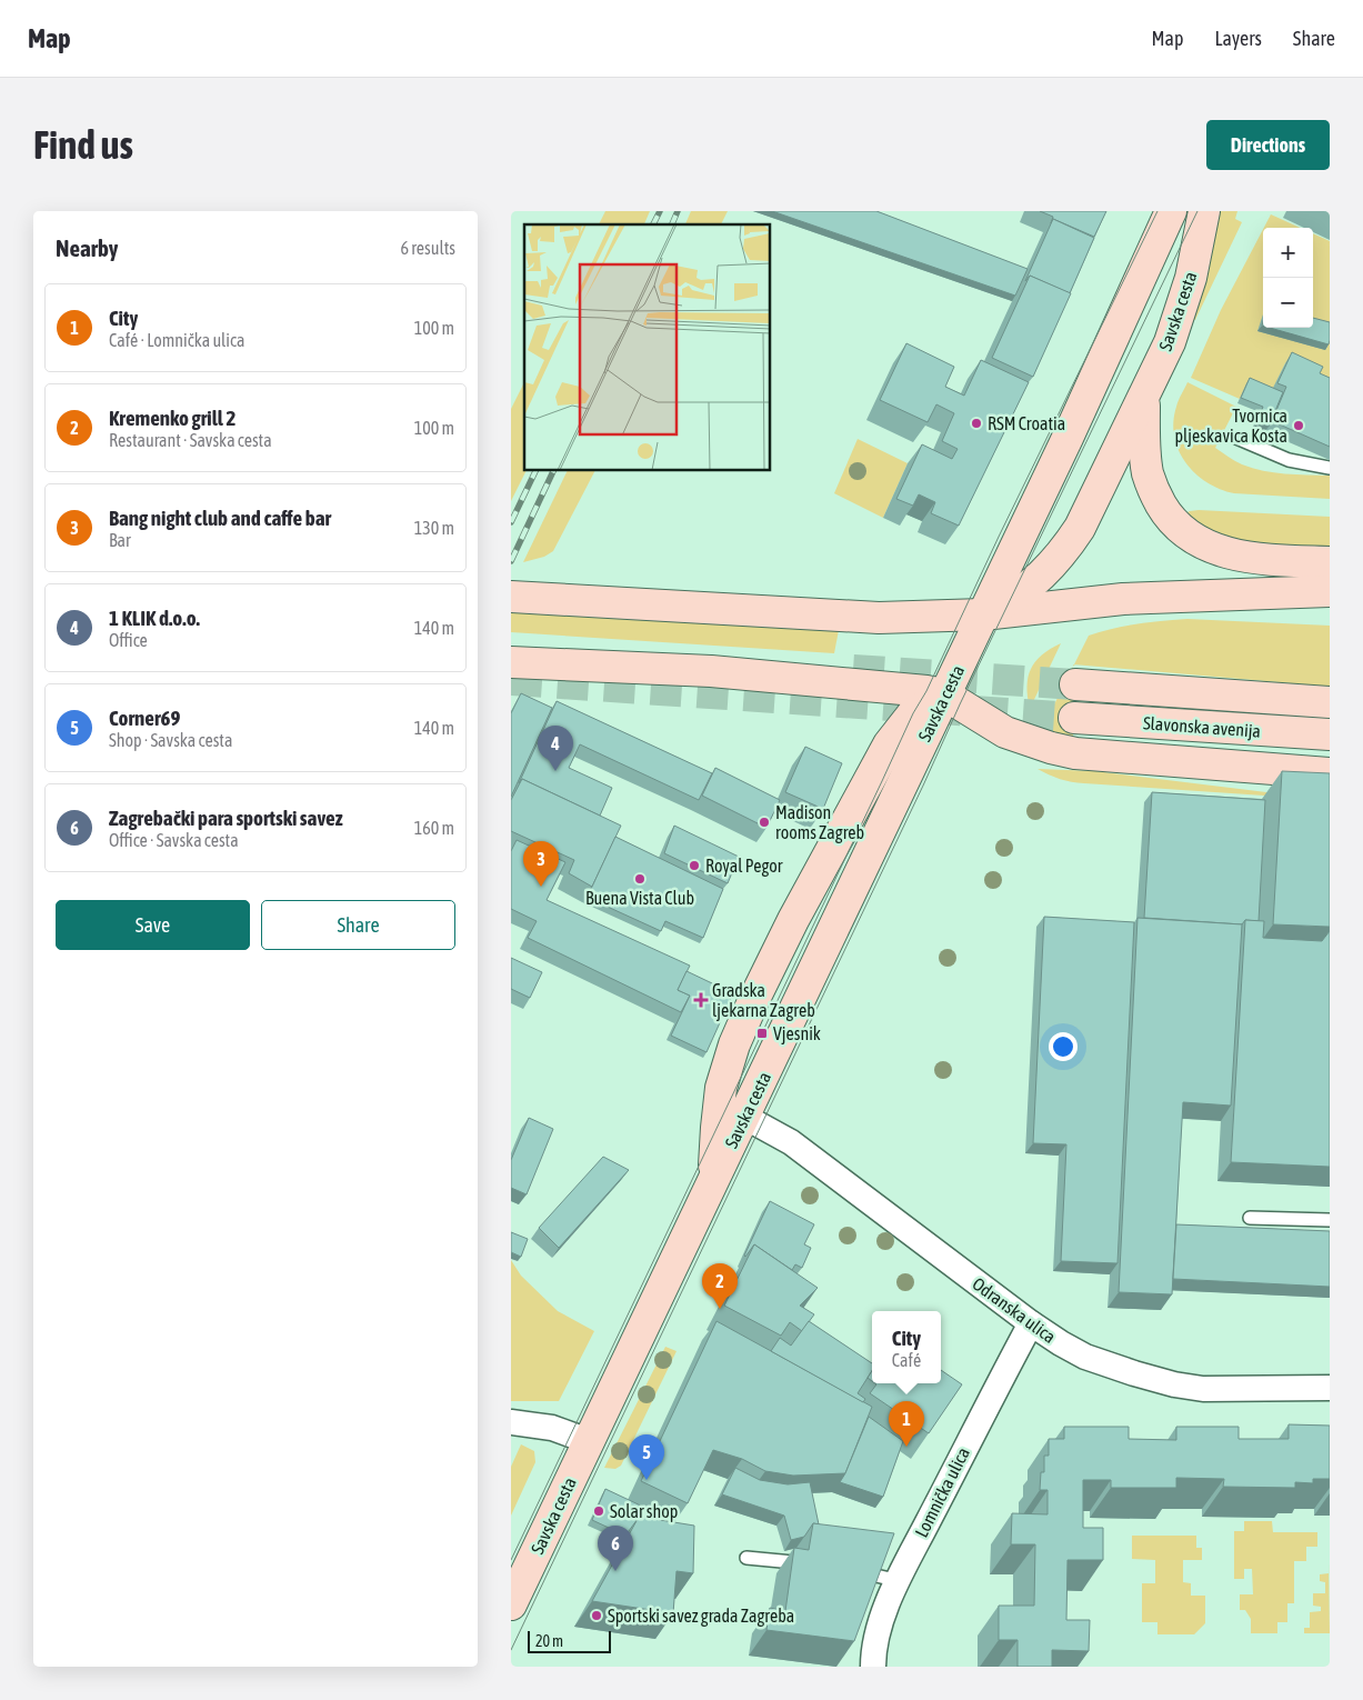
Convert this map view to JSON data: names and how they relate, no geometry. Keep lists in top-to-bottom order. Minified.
{"streets":{"main road":["Savska cesta","Slavonska avenija"],"street":["Odranska ulica","Lomnička ulica"]},"crossings":[["Savska cesta","Odranska ulica"],["Odranska ulica","Lomnička ulica"]],"places":{"other":["RSM Croatia","Tvornica pljeskavica Kosta","Madison rooms Zagreb","Royal Pegor","Buena Vista Club","Solar shop","Sportski savez grada Zagreba"],"health":["Gradska ljekarna Zagreb"],"transit":["Vjesnik"]},"scale_bar":"20 m","page":{"header":"Map","nav":["Map","Layers","Share"],"buttons":["Directions",["Save","Share"]],"title":"Find us","heading":["Nearby","6 results"],"map_buttons":["+","−"],"list":[{"mark":"1","name":"City","note":"Café · Lomnička ulica","value":"100 m"},{"mark":"2","name":"Kremenko grill 2","note":"Restaurant · Savska cesta","value":"100 m"},{"mark":"3","name":"Bang night club and caffe bar","note":"Bar","value":"130 m"},{"mark":"4","name":"1 KLIK d.o.o.","note":"Office","value":"140 m"},{"mark":"5","name":"Corner69","note":"Shop · Savska cesta","value":"140 m"},{"mark":"6","name":"Zagrebački para sportski savez","note":"Office · Savska cesta","value":"160 m"}],"pins":["4","3","2","1","5","6"],"popup":["City","Café"],"scale":"20 m"}}
